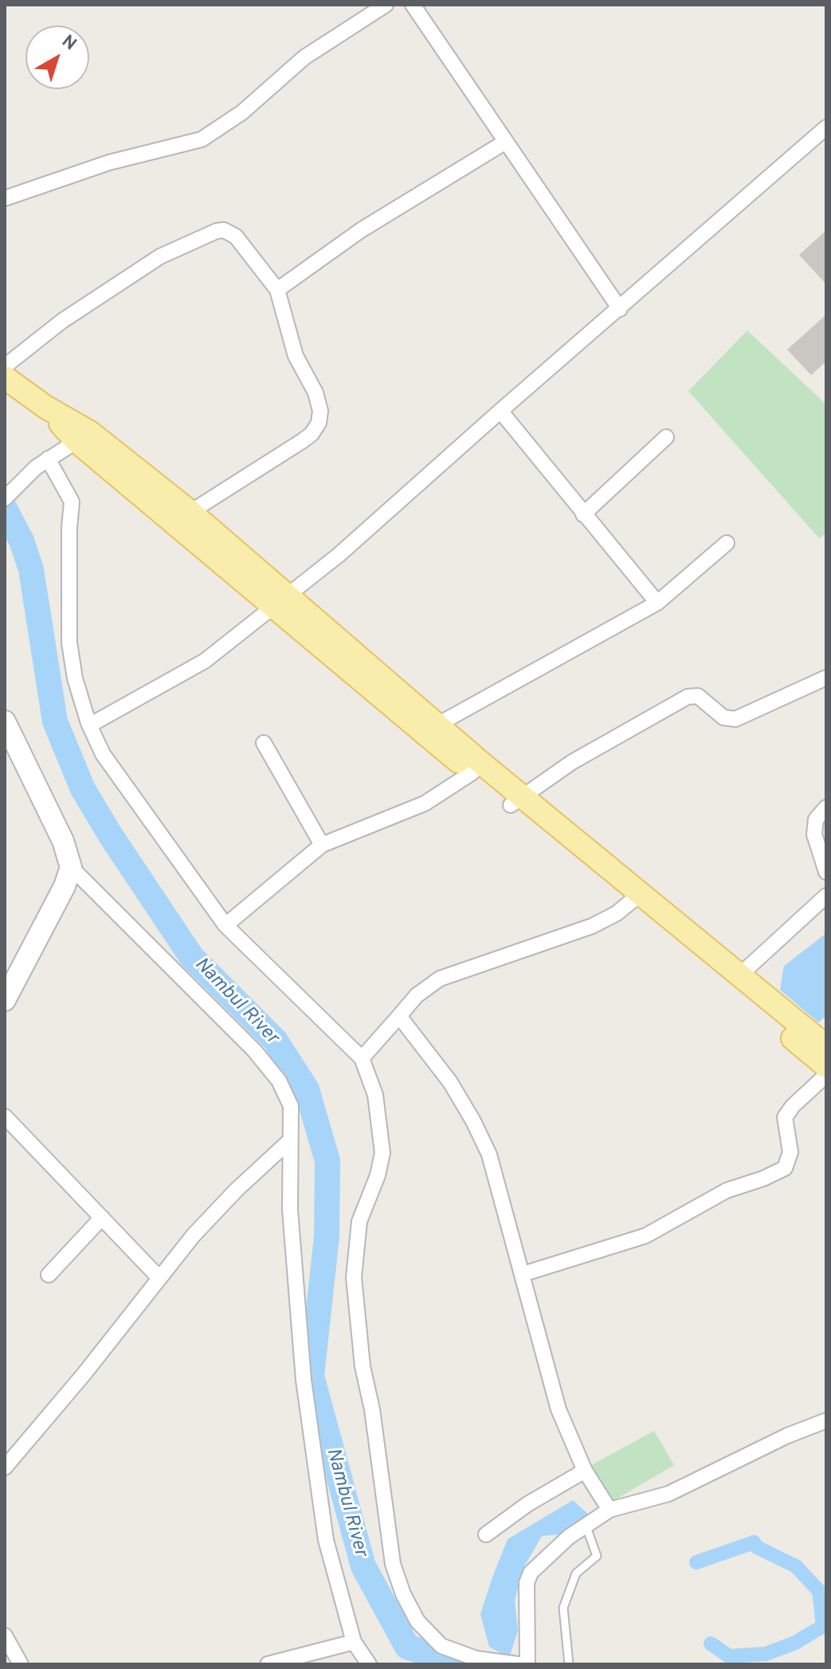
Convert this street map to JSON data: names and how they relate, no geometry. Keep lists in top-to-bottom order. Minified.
{"water":["Nambul River"],"north":"top right"}
